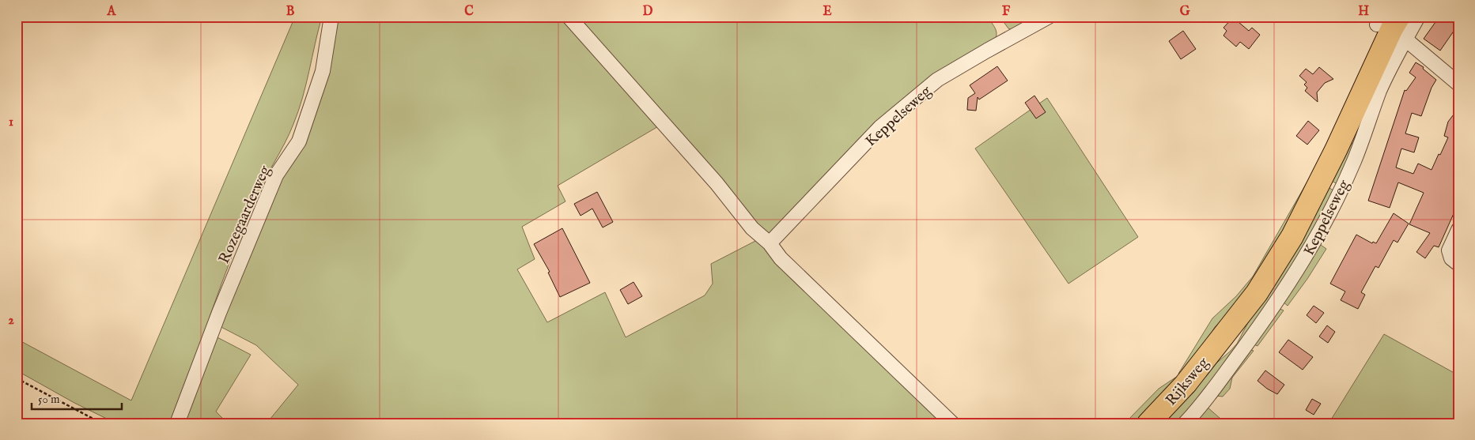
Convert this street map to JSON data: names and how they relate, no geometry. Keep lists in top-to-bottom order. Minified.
{"streets":{"main road":["Keppelseweg","Rijksweg"],"street":["Rozegaarderweg"]},"crossings":[["Keppelseweg","Rijksweg"]],"scale_bar":"50 m","grid":{"columns":["A","B","C","D","E","F","G","H"],"rows":["1","2"]}}
